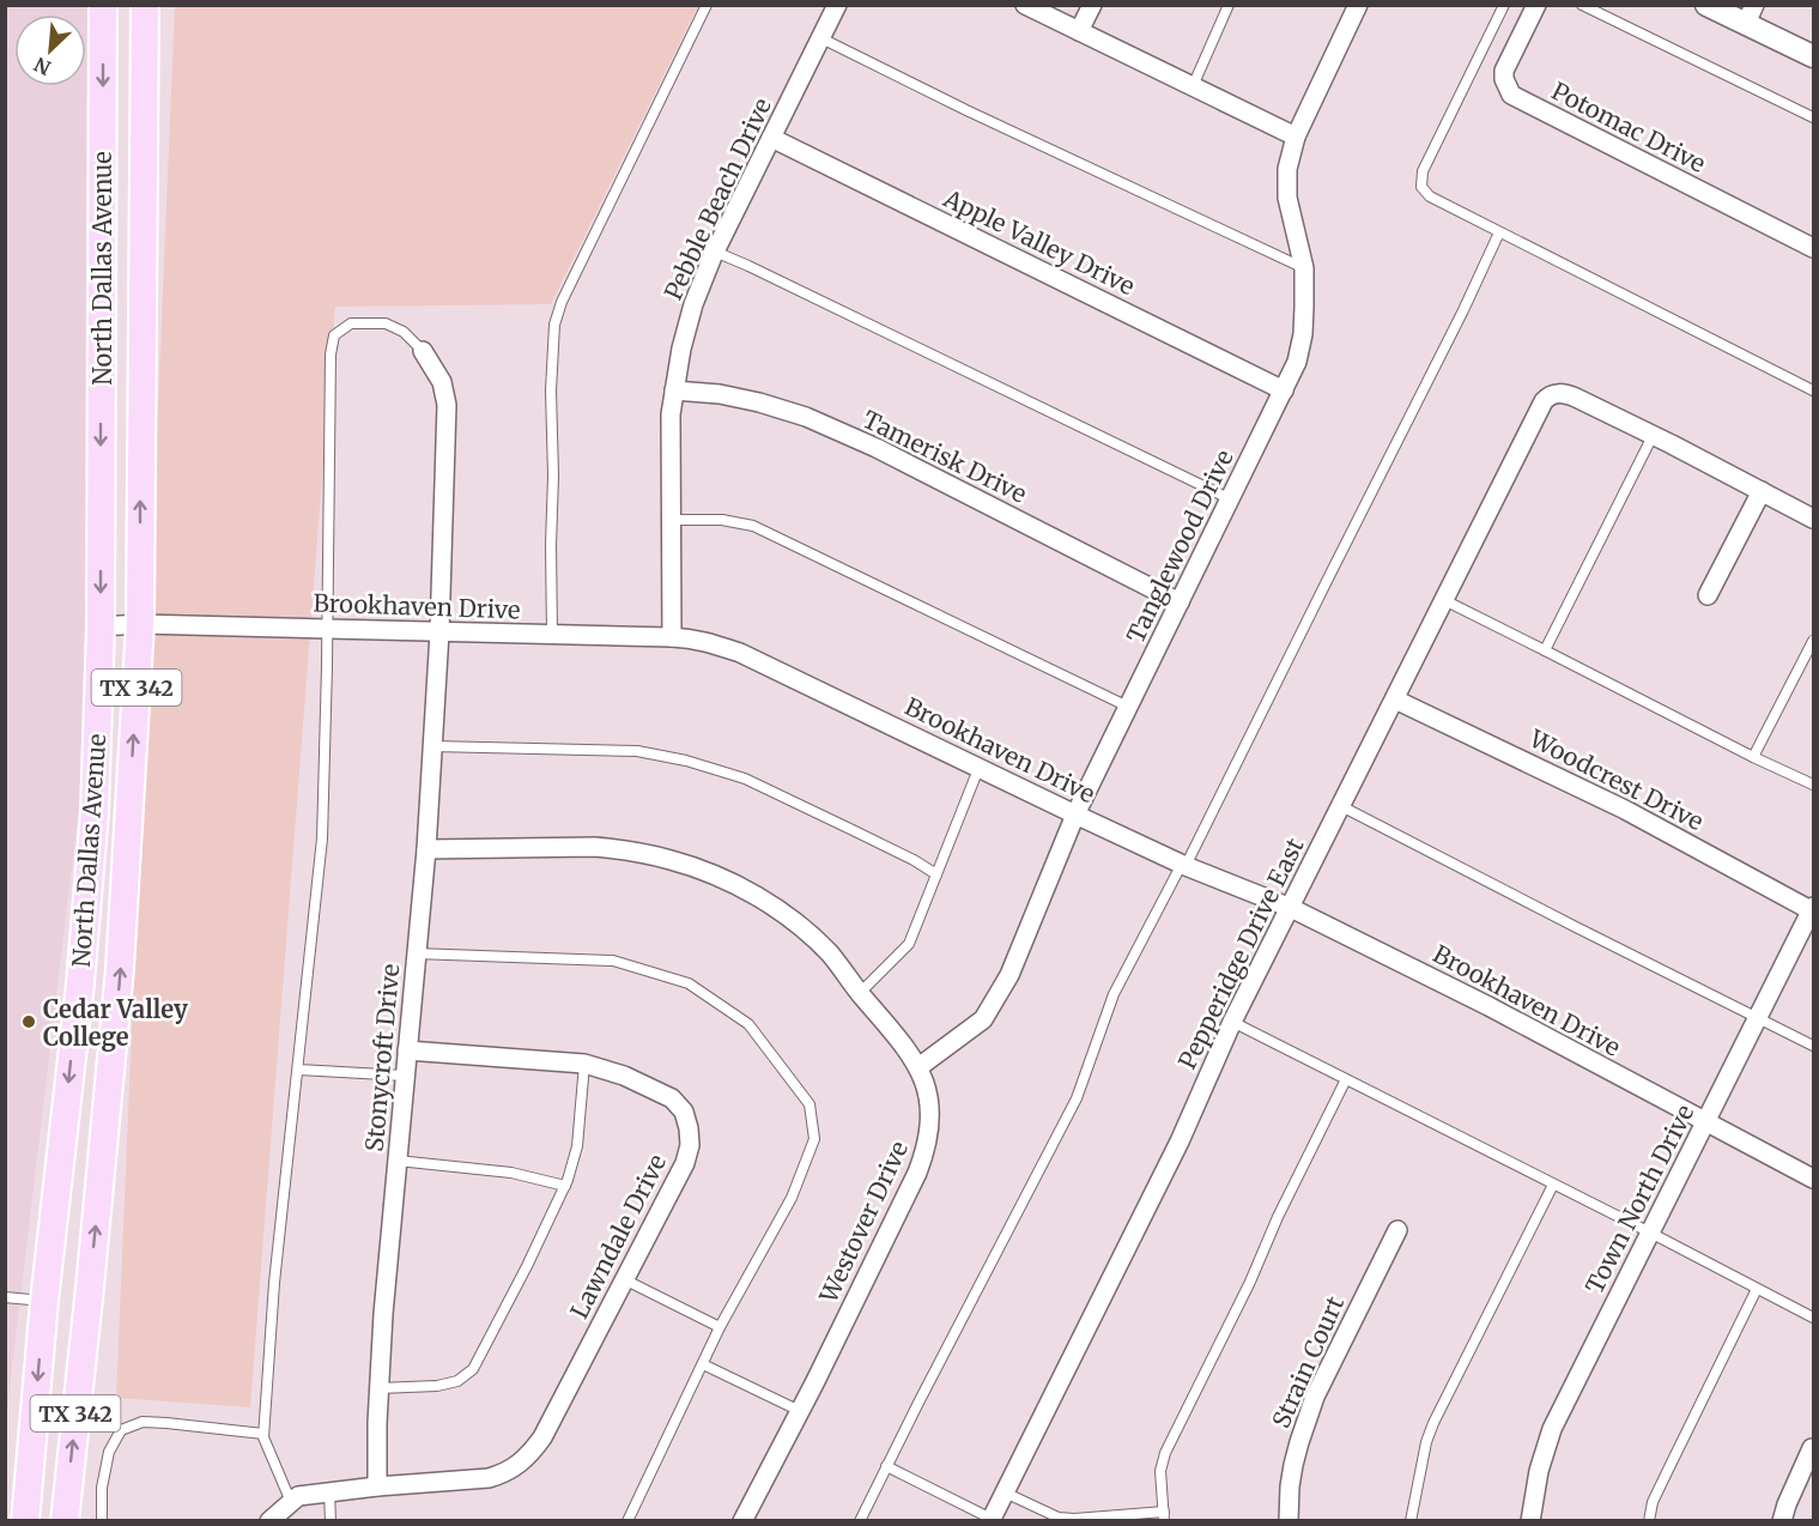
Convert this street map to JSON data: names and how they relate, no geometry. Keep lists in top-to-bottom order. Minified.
{"streets":{"main road":["North Dallas Avenue","TX 342"],"street":["Potomac Drive","Pebble Beach Drive","Apple Valley Drive","Tamerisk Drive","Tanglewood Drive","Brookhaven Drive","Woodcrest Drive","Pepperidge Drive East","Stonycroft Drive","Town North Drive","Westover Drive","Lawndale Drive","Strain Court"]},"crossings":[["Pebble Beach Drive","Apple Valley Drive"],["Pebble Beach Drive","Tamerisk Drive"],["Pebble Beach Drive","Brookhaven Drive"],["Apple Valley Drive","Tanglewood Drive"],["North Dallas Avenue","Brookhaven Drive"],["Tamerisk Drive","Tanglewood Drive"],["Tanglewood Drive","Brookhaven Drive"],["Tanglewood Drive","Westover Drive"],["Brookhaven Drive","Pepperidge Drive East"],["Brookhaven Drive","Stonycroft Drive"],["Brookhaven Drive","Town North Drive"],["Woodcrest Drive","Pepperidge Drive East"],["Woodcrest Drive","Town North Drive"],["Stonycroft Drive","Westover Drive"],["Stonycroft Drive","Lawndale Drive"]],"places":["Cedar Valley College"],"north":"bottom left"}
